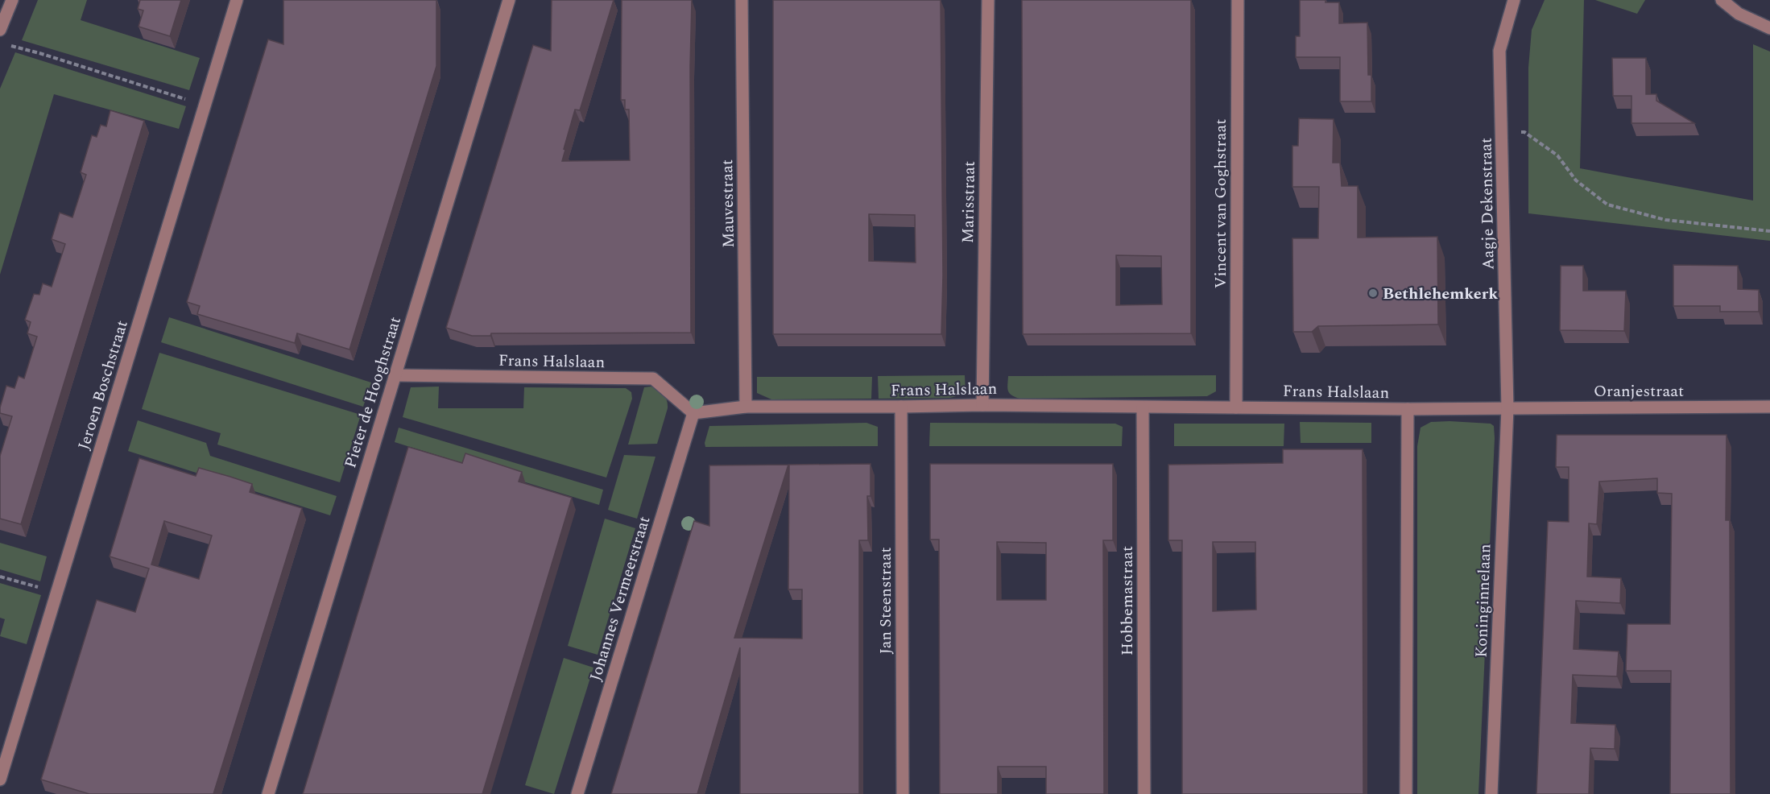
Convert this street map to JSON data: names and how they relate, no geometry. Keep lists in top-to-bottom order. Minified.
{"streets":{"street":["Marisstraat","Mauvestraat","Vincent van Goghstraat","Aagje Dekenstraat","Frans Halslaan","Jeroen Boschstraat","Oranjestraat","Pieter de Hooghstraat","Johannes Vermeerstraat","Jan Steenstraat","Hobbemastraat","Koninginnelaan"]},"crossings":[["Marisstraat","Frans Halslaan"],["Mauvestraat","Frans Halslaan"],["Vincent van Goghstraat","Frans Halslaan"],["Aagje Dekenstraat","Frans Halslaan"],["Aagje Dekenstraat","Oranjestraat"],["Aagje Dekenstraat","Koninginnelaan"],["Frans Halslaan","Oranjestraat"],["Frans Halslaan","Pieter de Hooghstraat"],["Frans Halslaan","Johannes Vermeerstraat"],["Frans Halslaan","Jan Steenstraat"],["Frans Halslaan","Hobbemastraat"],["Frans Halslaan","Koninginnelaan"],["Oranjestraat","Koninginnelaan"]],"places":["Bethlehemkerk"]}
